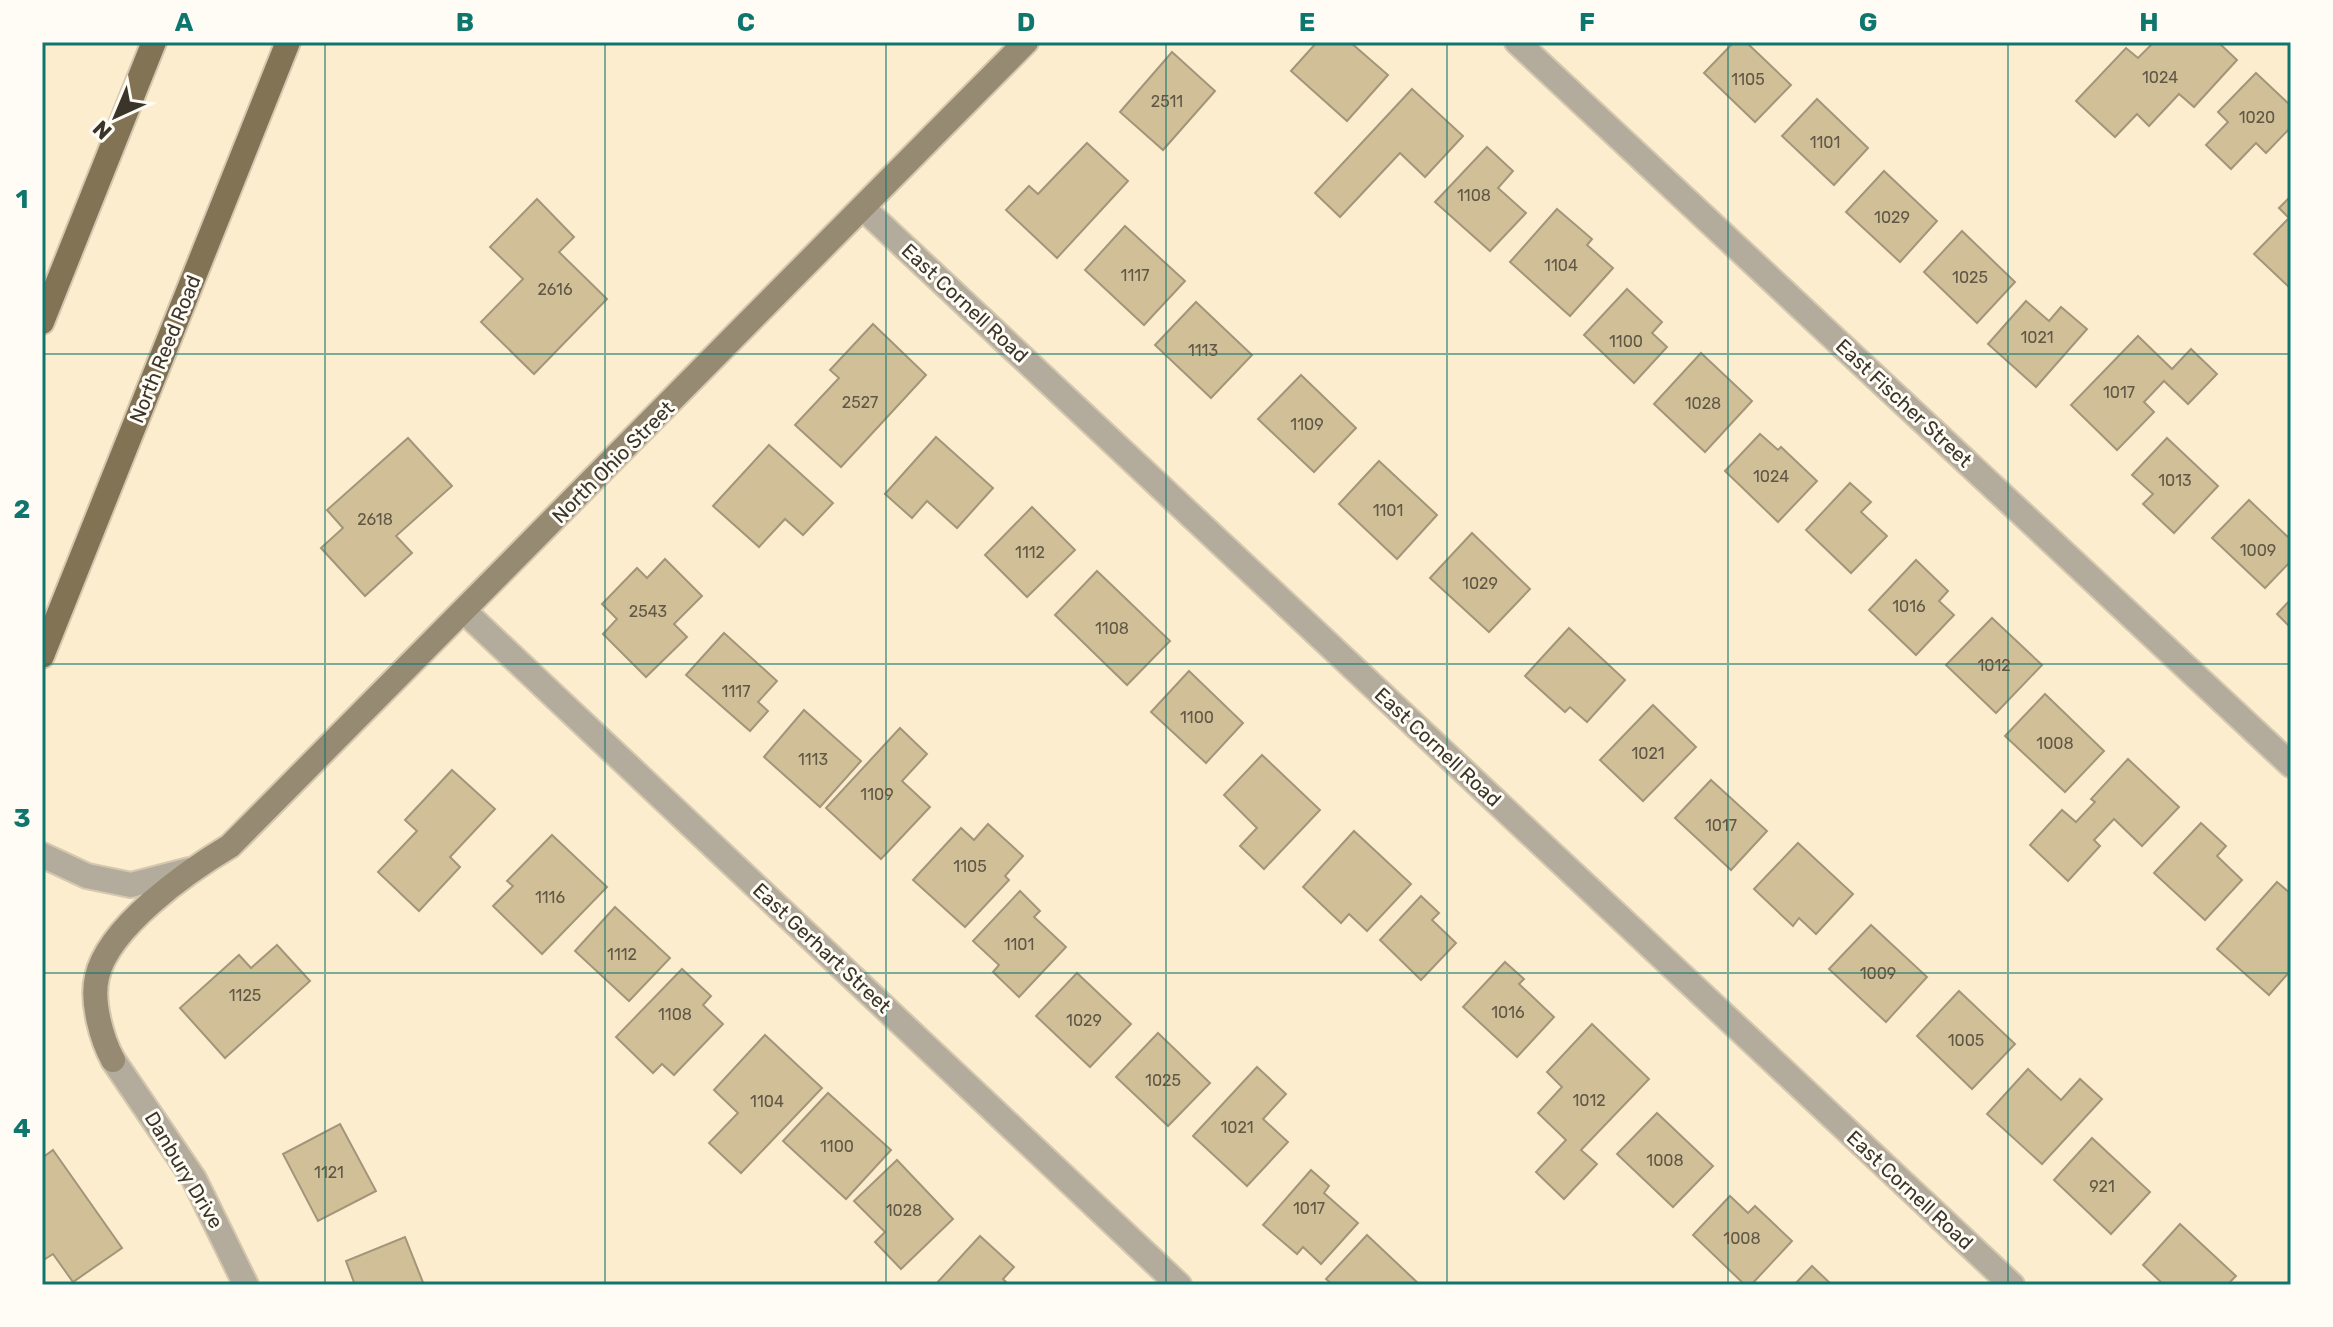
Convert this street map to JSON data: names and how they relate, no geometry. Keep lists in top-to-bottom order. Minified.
{"streets":{"main road":["North Reed Road"],"street":["East Cornell Road","East Fischer Street","North Ohio Street","East Gerhart Street","Danbury Drive"]},"crossings":[["East Cornell Road","North Ohio Street"],["North Ohio Street","East Gerhart Street"],["North Ohio Street","Danbury Drive"]],"house_numbers":["1024","1105","2511","1020","1101","1108","1029","1104","1117","1025","2616","1021","1100","1113","1017","2527","1028","1109","1024","1013","1101","2618","1009","1112","1029","1016","2543","1108","1012","1117","1100","1008","1021","1113","1109","1017","1105","1116","1101","1112","1009","1125","1016","1108","1029","1005","1025","1012","1104","1021","1100","1008","1121","921","1017","1028","1008"],"north":"bottom left","grid":{"columns":["A","B","C","D","E","F","G","H"],"rows":["1","2","3","4"]}}
